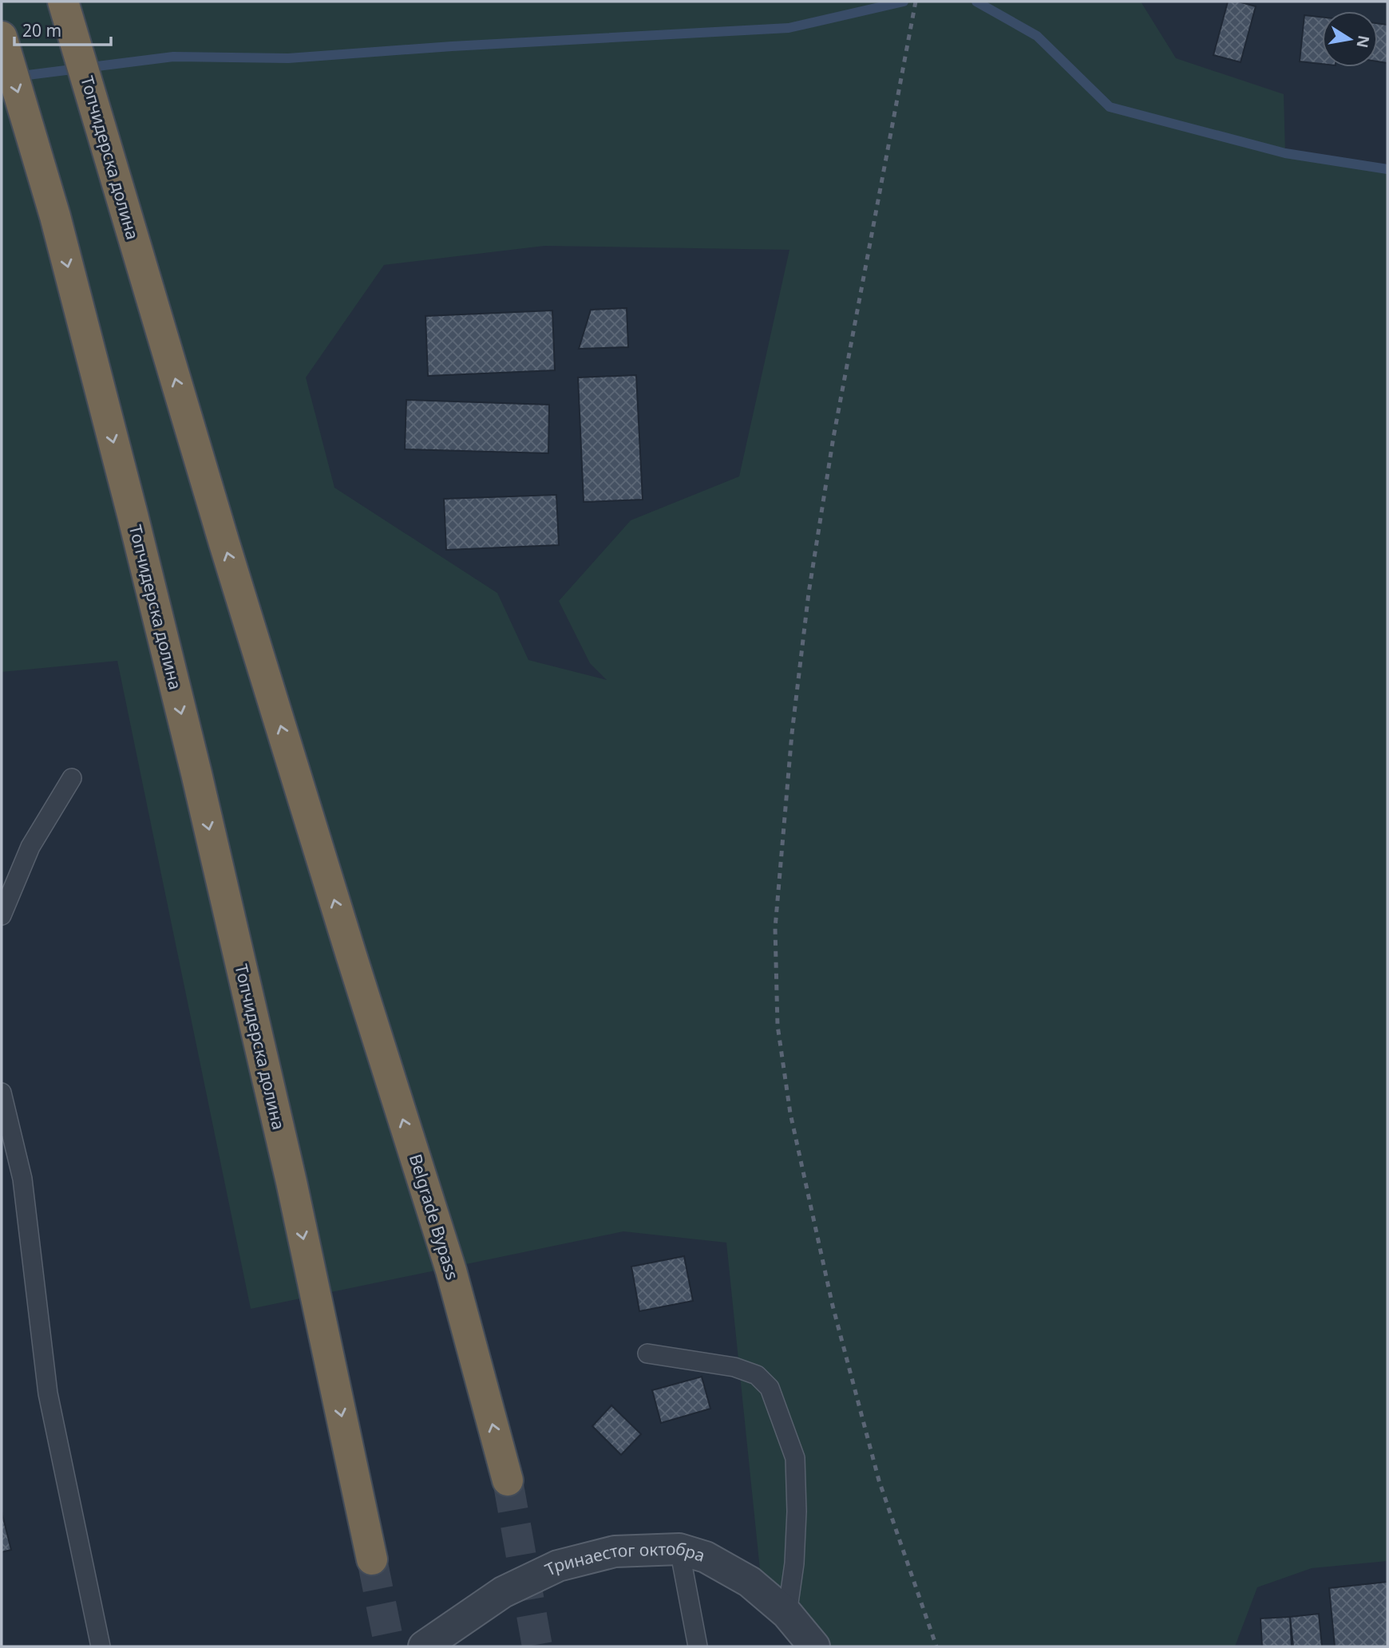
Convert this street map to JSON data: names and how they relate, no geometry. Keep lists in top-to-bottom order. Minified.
{"streets":{"highway":["Топчидерска долина","Belgrade Bypass"],"street":["Тринаестог октобра"]},"crossings":[["Топчидерска долина","Belgrade Bypass"]],"one_way":["Belgrade Bypass"],"scale_bar":"20 m","north":"right"}
